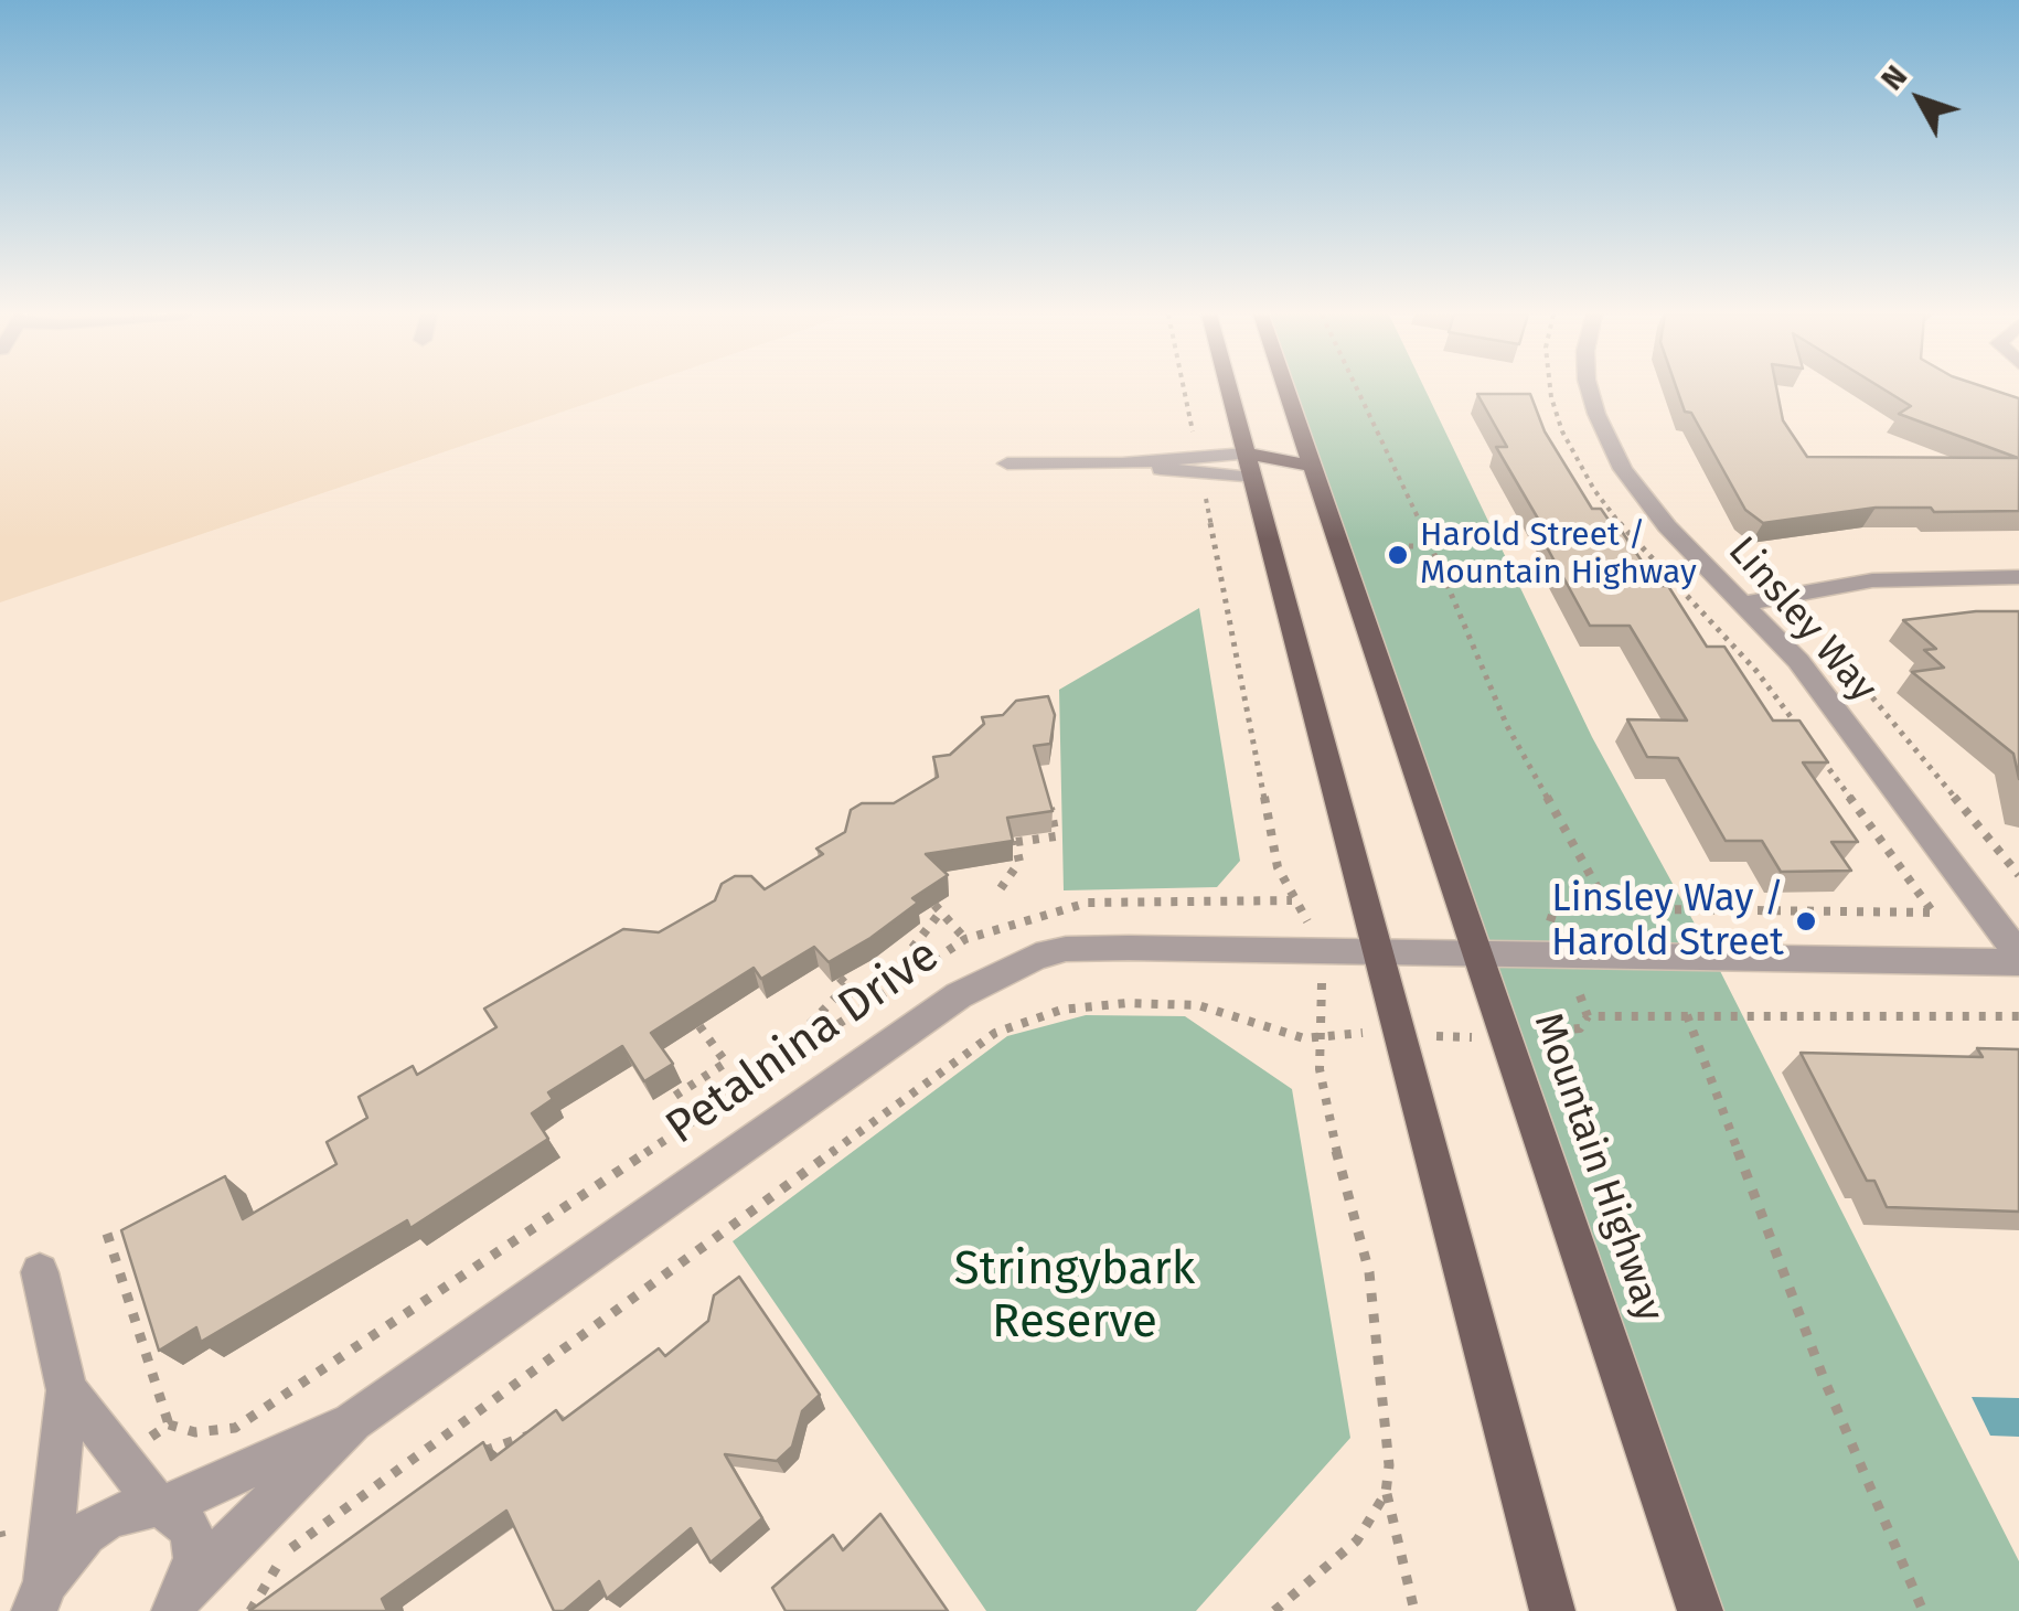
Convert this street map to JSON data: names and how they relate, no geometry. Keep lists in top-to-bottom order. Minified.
{"streets":{"main road":["Mountain Highway"],"street":["Linsley Way","Petalnina Drive"]},"crossings":[["Linsley Way","Petalnina Drive"],["Petalnina Drive","Mountain Highway"]],"parks":["Stringybark Reserve"],"places":["Harold Street / Mountain Highway","Linsley Way / Harold Street"],"north":"top left"}
